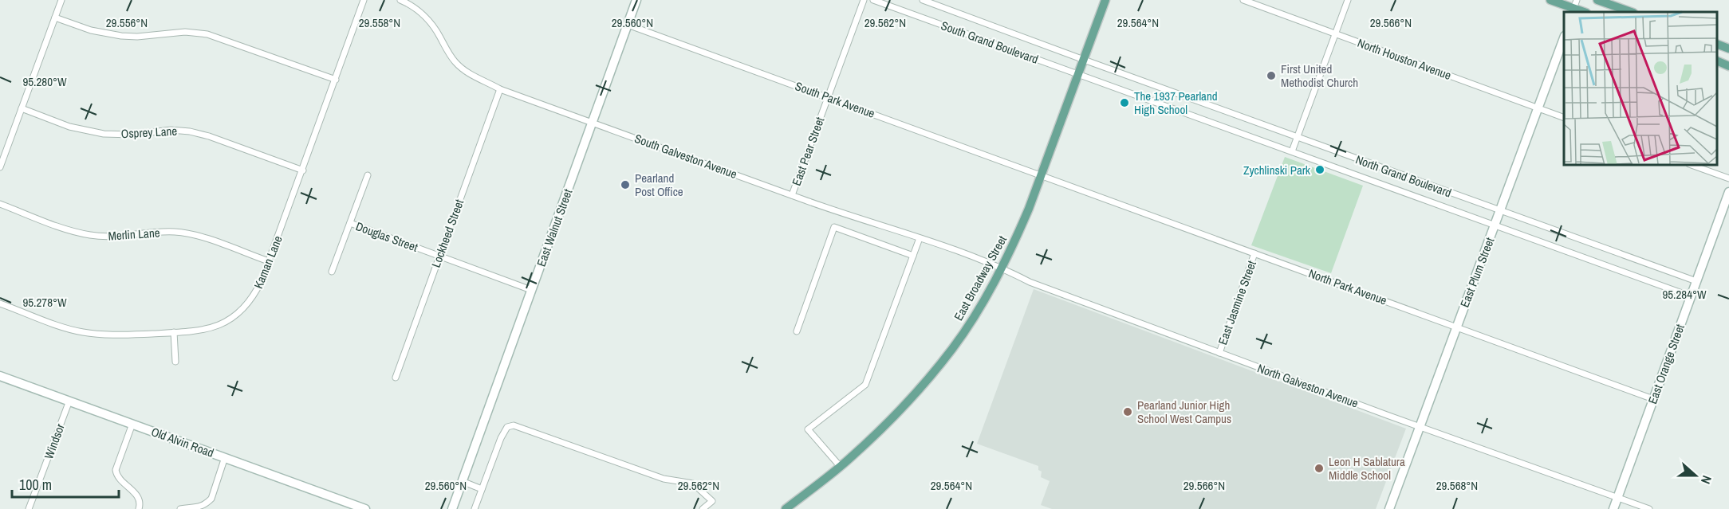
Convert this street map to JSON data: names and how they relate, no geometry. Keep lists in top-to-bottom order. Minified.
{"streets":{"main road":["East Broadway Street"],"street":["South Grand Boulevard","North Houston Avenue","South Park Avenue","Osprey Lane","East Pear Street","South Galveston Avenue","North Grand Boulevard","East Walnut Street","Lockheed Street","Merlin Lane","Douglas Street","Kaman Lane","East Plum Street","North Park Avenue","East Jasmine Street","East Orange Street","North Galveston Avenue","Windsor","Old Alvin Road"]},"crossings":[["South Grand Boulevard","North Grand Boulevard"],["South Grand Boulevard","East Broadway Street"],["North Houston Avenue","East Plum Street"],["South Park Avenue","East Pear Street"],["South Park Avenue","East Walnut Street"],["South Park Avenue","East Broadway Street"],["South Park Avenue","North Park Avenue"],["Osprey Lane","Kaman Lane"],["East Pear Street","South Galveston Avenue"],["South Galveston Avenue","East Walnut Street"],["South Galveston Avenue","Lockheed Street"],["South Galveston Avenue","East Broadway Street"],["South Galveston Avenue","North Galveston Avenue"],["North Grand Boulevard","East Plum Street"],["North Grand Boulevard","East Broadway Street"],["North Grand Boulevard","East Orange Street"],["East Walnut Street","Douglas Street"],["Lockheed Street","Douglas Street"],["Merlin Lane","Kaman Lane"],["East Plum Street","North Park Avenue"],["East Plum Street","North Galveston Avenue"],["East Broadway Street","North Park Avenue"],["East Broadway Street","North Galveston Avenue"],["North Park Avenue","East Jasmine Street"],["North Park Avenue","East Orange Street"],["East Jasmine Street","North Galveston Avenue"],["East Orange Street","North Galveston Avenue"],["Windsor","Old Alvin Road"]],"places":["First United Methodist Church","The 1937 Pearland High School","Zychlinski Park","Pearland Post Office","Pearland Junior High School West Campus","Leon H Sablatura Middle School"],"scale_bar":"100 m","north":"right","coordinates":["29.556°N","29.566°N","29.558°N","29.560°N","29.562°N","29.564°N","95.280°W","95.284°W","95.278°W","29.568°N"]}
